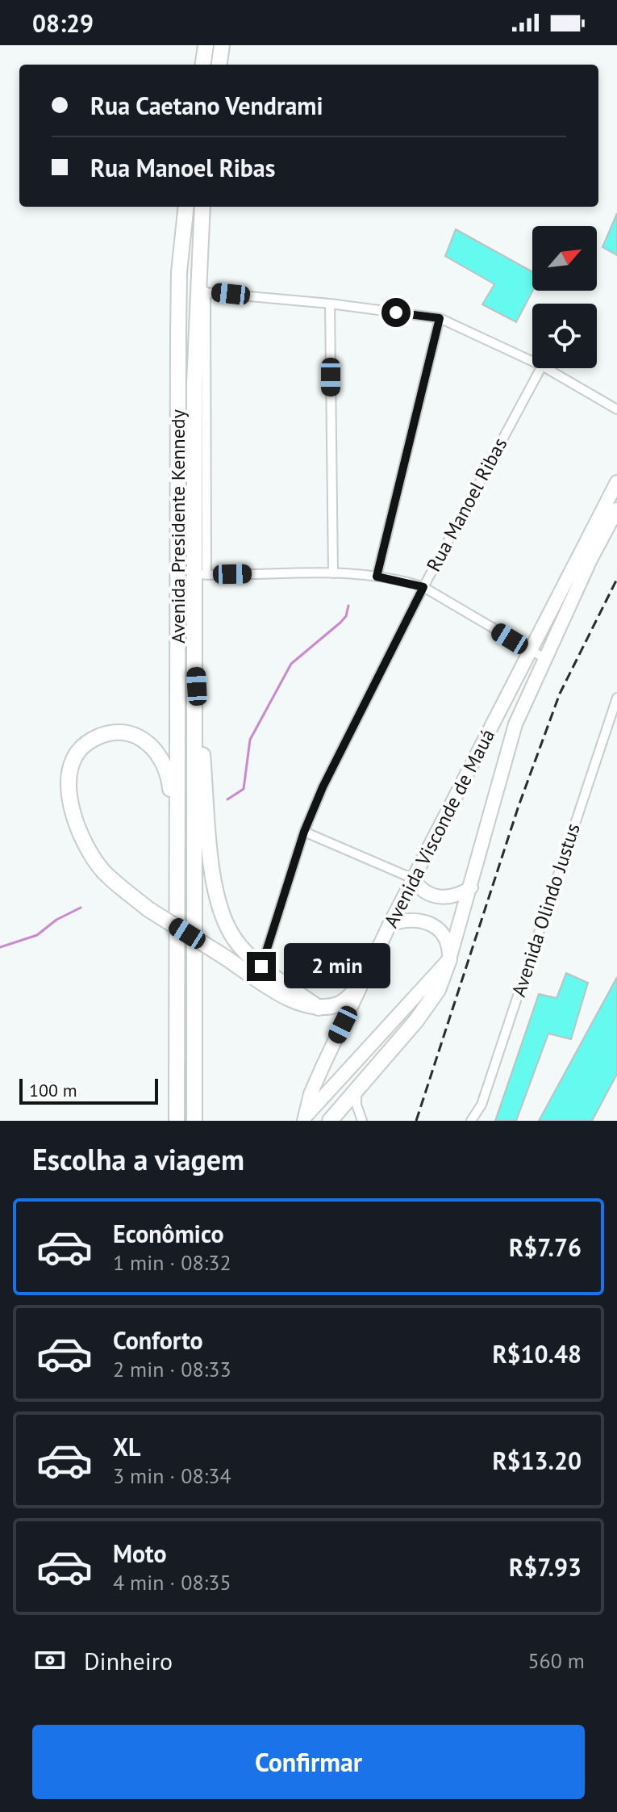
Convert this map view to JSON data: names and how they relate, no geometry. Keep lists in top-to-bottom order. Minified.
{"streets":{"highway":["Avenida Presidente Kennedy"],"main road":["Avenida Visconde de Mauá"],"street":["Rua Manoel Ribas","Avenida Olindo Justus"]},"scale_bar":"100 m","north":"top right","page":{"status":"08:29","banner":["Rua Caetano Vendrami","Rua Manoel Ribas"],"bubble":"2 min","scale":"100 m","heading":"Escolha a viagem","list":[{"name":"Econômico","note":"1 min · 08:32","value":"R$7.76"},{"name":"Conforto","note":"2 min · 08:33","value":"R$10.48"},{"name":"XL","note":"3 min · 08:34","value":"R$13.20"},{"name":"Moto","note":"4 min · 08:35","value":"R$7.93"}],"pay":["Dinheiro","560 m"],"buttons":"Confirmar"}}
